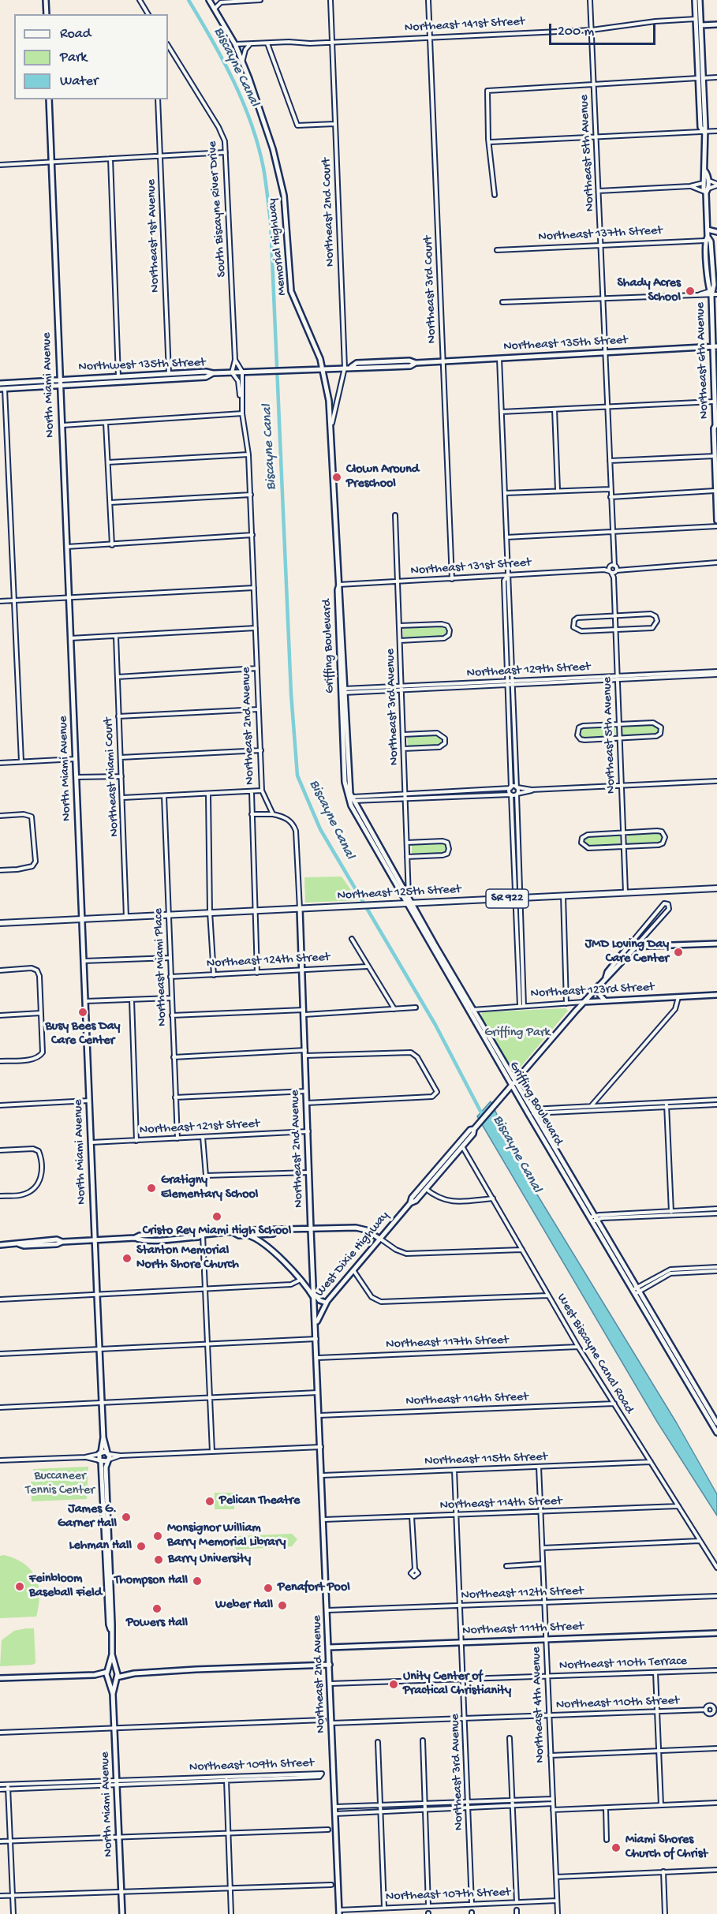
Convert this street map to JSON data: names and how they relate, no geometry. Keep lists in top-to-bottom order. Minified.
{"streets":{"main road":["Northeast 125th Street","SR 922"],"street":["Northeast 141st Street","Northeast 5th Avenue","South Biscayne River Drive","Northeast 2nd Court","Northeast 137th Street","Northeast 1st Avenue","Memorial Highway","Northeast 3rd Court","Northeast 135th Street","Northeast 6th Avenue","Northwest 135th Street","North Miami Avenue","Northeast 131st Street","Griffing Boulevard","Northeast 129th Street","Northeast 3rd Avenue","Northeast 2nd Avenue","Northeast Miami Court","Northeast 124th Street","Northeast Miami Place","Northeast 123rd Street","Northeast 121st Street","West Dixie Highway","Northeast 117th Street","West Biscayne Canal Road","Northeast 116th Street","Northeast 115th Street","Northeast 114th Street","Northeast 112th Street","Northeast 111th Street","Northeast 110th Terrace","Northeast 110th Street","Northeast 4th Avenue","Northeast 109th Street","Northeast 107th Street"]},"crossings":[["Northeast 141st Street","Northeast 5th Avenue"],["Northeast 141st Street","Northeast 2nd Court"],["Northeast 141st Street","Memorial Highway"],["Northeast 141st Street","Northeast 3rd Court"],["Northeast 5th Avenue","Northeast 137th Street"],["Northeast 5th Avenue","Northeast 135th Street"],["Northeast 5th Avenue","Northeast 131st Street"],["Northeast 5th Avenue","Northeast 129th Street"],["Northeast 5th Avenue","Northeast 125th Street"],["South Biscayne River Drive","Northeast 135th Street"],["South Biscayne River Drive","Northeast 2nd Avenue"],["Northeast 2nd Court","Memorial Highway"],["Northeast 2nd Court","Northeast 135th Street"],["Northeast 137th Street","Northeast 6th Avenue"],["Northeast 1st Avenue","Northwest 135th Street"],["Memorial Highway","Northeast 135th Street"],["Memorial Highway","Northeast 131st Street"],["Memorial Highway","Griffing Boulevard"],["Northeast 3rd Court","Northeast 135th Street"],["Northeast 3rd Court","Northeast 131st Street"],["Northeast 135th Street","Northeast 6th Avenue"],["Northeast 135th Street","Northwest 135th Street"],["Northeast 135th Street","Northeast 2nd Avenue"],["Northwest 135th Street","North Miami Avenue"],["North Miami Avenue","Northeast 125th Street"],["North Miami Avenue","SR 922"],["North Miami Avenue","Northeast 121st Street"],["North Miami Avenue","Northeast 109th Street"],["Northeast 131st Street","Griffing Boulevard"],["Northeast 131st Street","Northeast 3rd Avenue"],["Griffing Boulevard","Northeast 129th Street"],["Griffing Boulevard","Northeast 3rd Avenue"],["Griffing Boulevard","Northeast 125th Street"],["Griffing Boulevard","Northeast 123rd Street"],["Griffing Boulevard","West Dixie Highway"],["Northeast 129th Street","Northeast 3rd Avenue"],["Northeast 3rd Avenue","Northeast 125th Street"],["Northeast 3rd Avenue","Northeast 115th Street"],["Northeast 3rd Avenue","Northeast 114th Street"],["Northeast 3rd Avenue","Northeast 112th Street"],["Northeast 3rd Avenue","Northeast 111th Street"],["Northeast 3rd Avenue","Northeast 110th Terrace"],["Northeast 3rd Avenue","Northeast 110th Street"],["Northeast 3rd Avenue","Northeast 107th Street"],["Northeast 2nd Avenue","Northeast 125th Street"],["Northeast 2nd Avenue","Northeast 124th Street"],["Northeast 2nd Avenue","Northeast 121st Street"],["Northeast 2nd Avenue","West Dixie Highway"],["Northeast 2nd Avenue","Northeast 117th Street"],["Northeast 2nd Avenue","Northeast 116th Street"],["Northeast 2nd Avenue","Northeast 115th Street"],["Northeast 2nd Avenue","Northeast 114th Street"],["Northeast 2nd Avenue","Northeast 112th Street"],["Northeast 2nd Avenue","Northeast 111th Street"],["Northeast 2nd Avenue","Northeast 110th Terrace"],["Northeast 2nd Avenue","Northeast 110th Street"],["Northeast 2nd Avenue","Northeast 107th Street"],["Northeast Miami Court","Northeast 125th Street"],["Northeast 125th Street","SR 922"],["Northeast 125th Street","Northeast Miami Place"],["Northeast 124th Street","Northeast Miami Place"],["Northeast Miami Place","Northeast 121st Street"],["Northeast 123rd Street","West Dixie Highway"],["West Dixie Highway","West Biscayne Canal Road"],["Northeast 117th Street","West Biscayne Canal Road"],["West Biscayne Canal Road","Northeast 116th Street"],["West Biscayne Canal Road","Northeast 115th Street"],["West Biscayne Canal Road","Northeast 114th Street"],["Northeast 115th Street","Northeast 4th Avenue"],["Northeast 114th Street","Northeast 4th Avenue"],["Northeast 112th Street","Northeast 4th Avenue"],["Northeast 111th Street","Northeast 4th Avenue"],["Northeast 110th Terrace","Northeast 4th Avenue"],["Northeast 110th Street","Northeast 4th Avenue"],["Northeast 4th Avenue","Northeast 107th Street"]],"water":["Biscayne Canal"],"parks":["Griffing Park","Buccaneer Tennis Center"],"places":["Shady Acres School","Clown Around Preschool","JMD Loving Day Care Center","Busy Bees Day Care Center","Gratigny Elementary School","Cristo Rey Miami High School","Stanton Memorial North Shore Church","Pelican Theatre","James G. Garner Hall","Monsignor William Barry Memorial Library","Lehman Hall","Barry University","Thompson Hall","Feinbloom Baseball Field","Penafort Pool","Weber Hall","Powers Hall","Unity Center of Practical Christianity","Miami Shores Church of Christ"],"legend":["Road","Park","Water"],"scale_bar":"200 m"}
